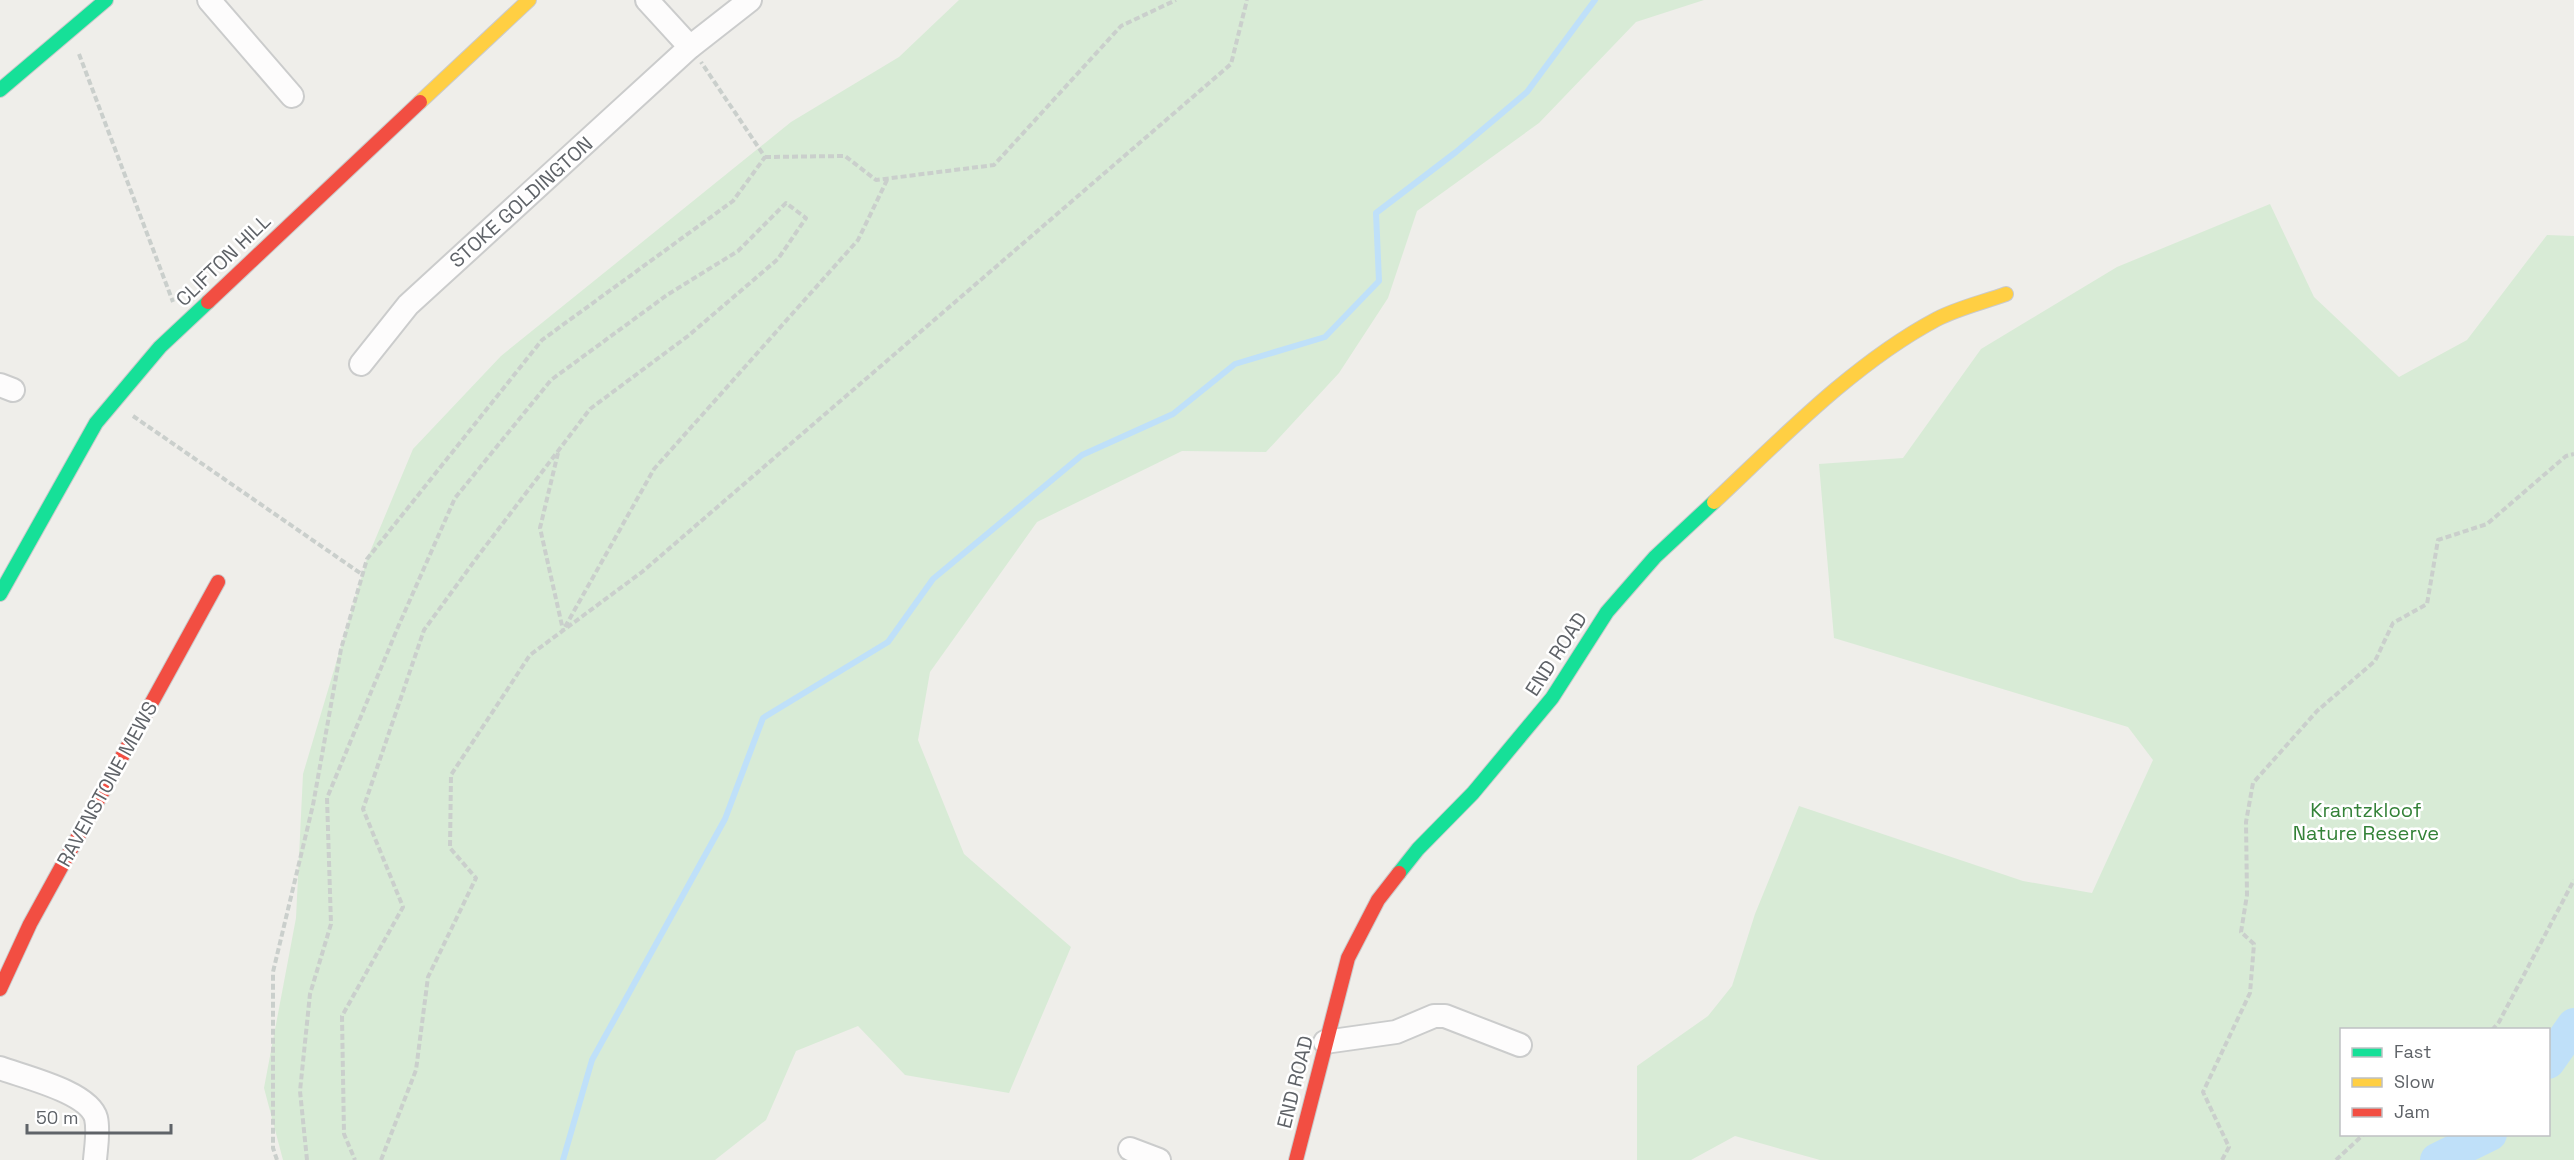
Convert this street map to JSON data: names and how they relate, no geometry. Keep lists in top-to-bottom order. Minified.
{"streets":{"street":["STOKE GOLDINGTON","CLIFTON HILL","END ROAD","RAVENSTONE MEWS"]},"parks":["Krantzkloof Nature Reserve"],"legend":["Fast","Slow","Jam"],"scale_bar":"50 m"}
